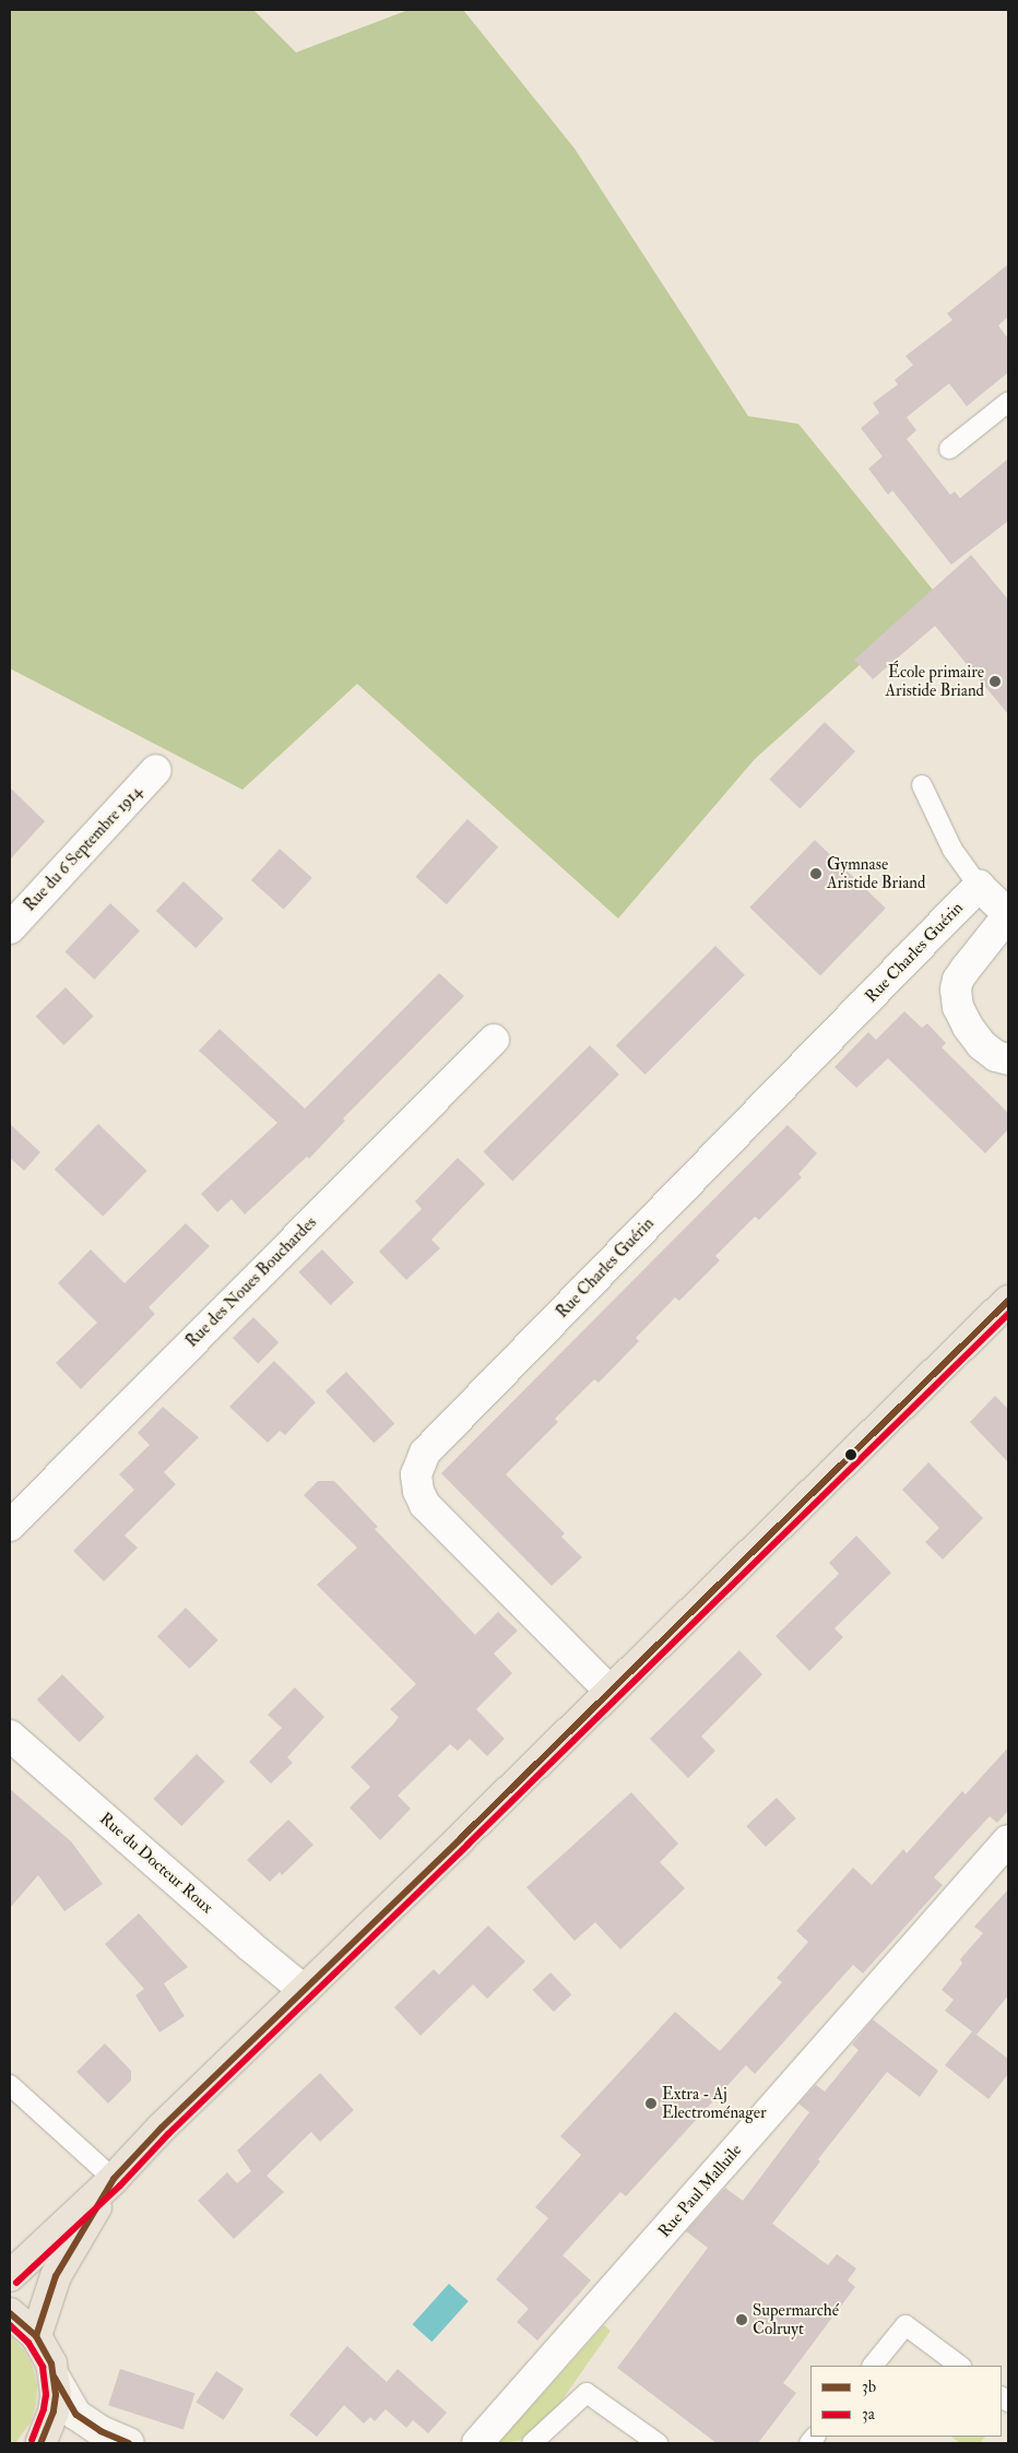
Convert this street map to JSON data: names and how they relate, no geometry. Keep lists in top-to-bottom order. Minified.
{"streets":{"street":["Rue du 6 Septembre 1914","Rue Charles Guérin","Rue des Noues Bouchardes","Rue du Docteur Roux","Rue Paul Malluile"]},"places":["École primaire Aristide Briand","Gymnase Aristide Briand","Extra - Aj Electroménager","Supermarché Colruyt"],"lines":["transit line 3b","transit line 3a"],"legend":["3b","3a"]}
